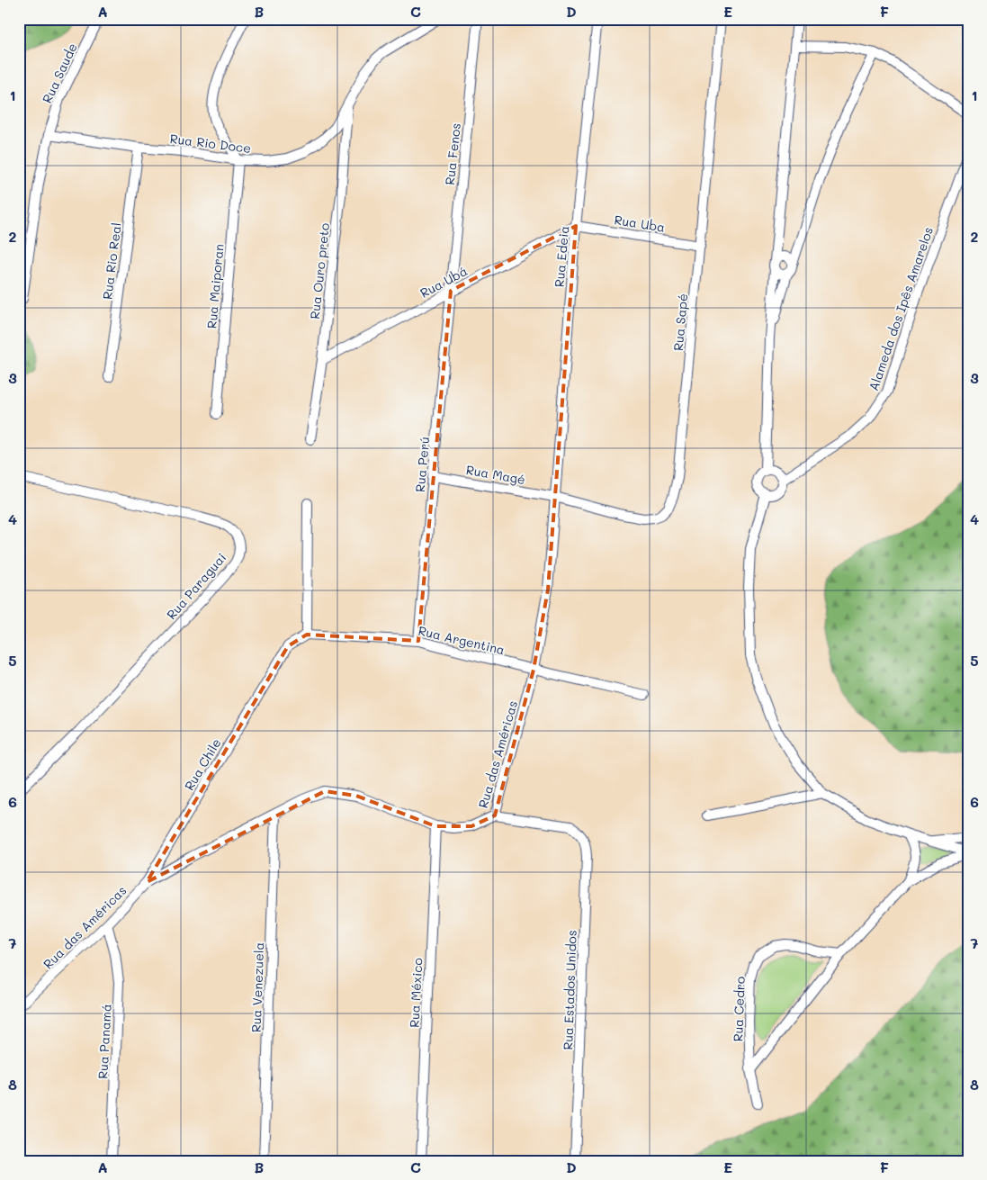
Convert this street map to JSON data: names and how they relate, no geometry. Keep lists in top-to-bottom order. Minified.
{"streets":{"street":["Rua Saude","Rua Rio Doce","Rua Fenos","Rua Uba","Rua Edeia","Rua Rio Real","Rua Ouro preto","Rua Ubá","Rua Maiporan","Alameda dos Ipês Amarelos","Rua Sapé","Rua Perú","Rua Magé","Rua Paraguai","Rua Argentina","Rua das Américas","Rua Chile","Rua Venezuela","Rua Estados Unidos","Rua México","Rua Cedro","Rua Panamá"]},"crossings":[["Rua Saude","Rua Rio Doce"],["Rua Rio Doce","Rua Rio Real"],["Rua Rio Doce","Rua Ouro preto"],["Rua Rio Doce","Rua Maiporan"],["Rua Fenos","Rua Ubá"],["Rua Fenos","Rua Perú"],["Rua Uba","Rua Edeia"],["Rua Uba","Rua Ubá"],["Rua Uba","Rua Sapé"],["Rua Edeia","Rua Ubá"],["Rua Edeia","Rua Sapé"],["Rua Edeia","Rua Magé"],["Rua Edeia","Rua das Américas"],["Rua Ouro preto","Rua Ubá"],["Rua Ubá","Rua Perú"],["Rua Sapé","Rua Magé"],["Rua Sapé","Rua das Américas"],["Rua Perú","Rua Magé"],["Rua Perú","Rua Argentina"],["Rua Magé","Rua das Américas"],["Rua Argentina","Rua das Américas"],["Rua Argentina","Rua Chile"],["Rua das Américas","Rua Chile"],["Rua das Américas","Rua Venezuela"],["Rua das Américas","Rua Estados Unidos"],["Rua das Américas","Rua México"],["Rua das Américas","Rua Panamá"]],"grid":{"columns":["A","B","C","D","E","F"],"rows":["1","2","3","4","5","6","7","8"]}}
